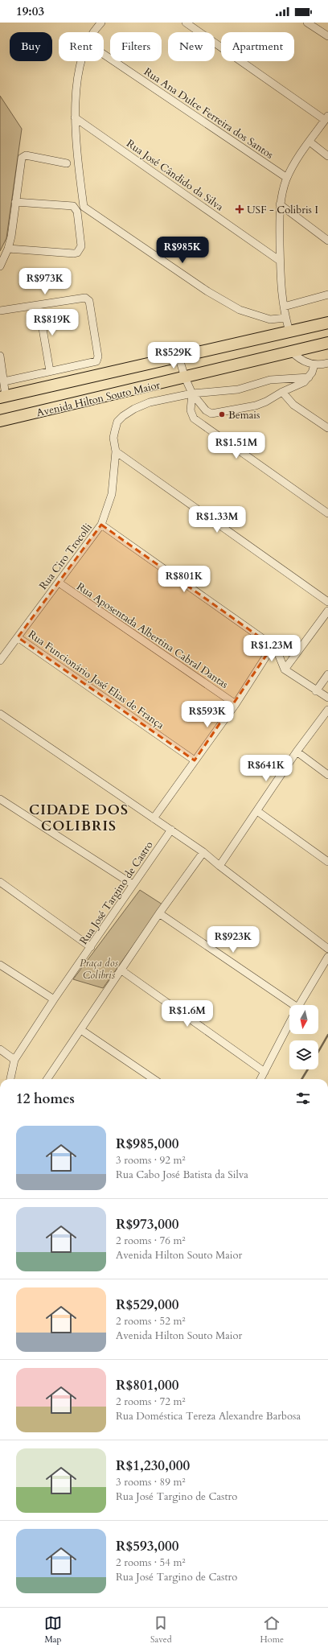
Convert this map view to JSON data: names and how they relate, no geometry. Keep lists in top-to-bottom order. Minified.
{"streets":{"main road":["Avenida Hilton Souto Maior"],"street":["Rua Ana Dulce Ferreira dos Santos","Rua José Cândido da Silva","Rua Ciro Trocolli","Rua Aposentada Albertina Cabral Dantas","Rua Funcionário José Elias de França","Rua José Targino de Castro"]},"crossings":[["Rua Ciro Trocolli","Rua Aposentada Albertina Cabral Dantas"],["Rua Ciro Trocolli","Rua Funcionário José Elias de França"]],"districts":["CIDADE DOS COLIBRIS"],"parks":["Praça dos Colibris"],"places":{"health":["USF - Colibris I"],"other":["Bemais"]},"north":"bottom","page":{"status":"19:03","chip":["Buy","Rent","Filters","New","Apartment"],"price":["R$985K","R$973K","R$819K","R$529K","R$1.51M","R$1.33M","R$801K","R$1.23M","R$593K","R$641K","R$923K","R$1.6M"],"heading":"12 homes","list":[{"name":"R$985,000","note":"3 rooms · 92 m² · Rua Cabo José Batista da Silva"},{"name":"R$973,000","note":"2 rooms · 76 m² · Avenida Hilton Souto Maior"},{"name":"R$529,000","note":"2 rooms · 52 m² · Avenida Hilton Souto Maior"},{"name":"R$801,000","note":"2 rooms · 72 m² · Rua Doméstica Tereza Alexandre Barbosa"},{"name":"R$1,230,000","note":"3 rooms · 89 m² · Rua José Targino de Castro"},{"name":"R$593,000","note":"2 rooms · 54 m² · Rua José Targino de Castro"}],"tabs":["Map","Saved","Home"]}}
